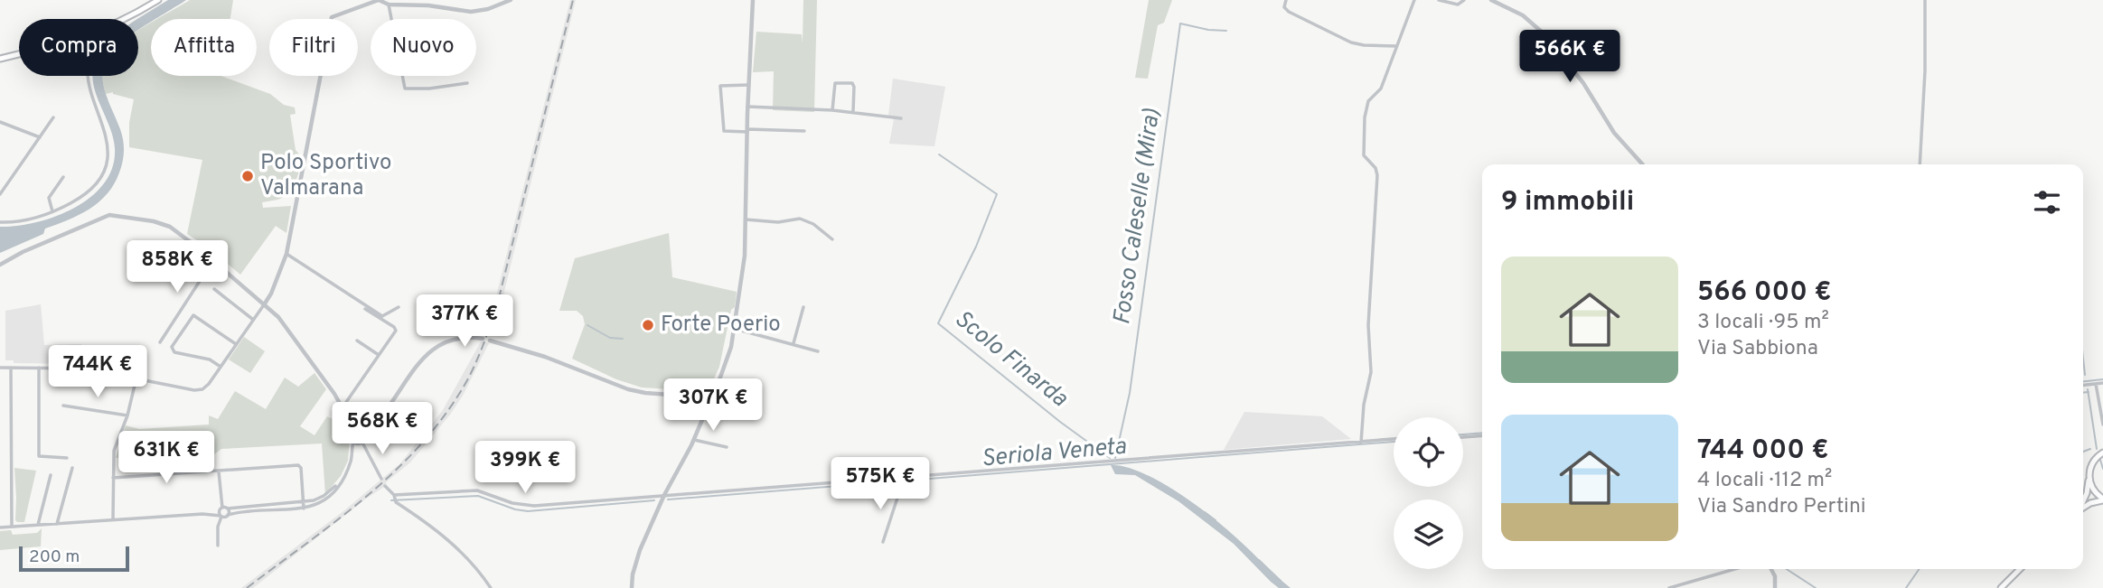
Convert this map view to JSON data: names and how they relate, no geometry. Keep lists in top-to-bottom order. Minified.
{"water":["Fosso Caleselle (Mira)","Scolo Finarda","Seriola Veneta"],"places":["Polo Sportivo Valmarana","Forte Poerio"],"scale_bar":"200 m","page":{"chip":["Compra","Affitta","Filtri","Nuovo"],"price":["566K €","858K €","377K €","744K €","307K €","568K €","631K €","399K €","575K €"],"heading":"9 immobili","list":[{"name":"566 000 €","note":"3 locali · 95 m² · Via Sabbiona"},{"name":"744 000 €","note":"4 locali · 112 m² · Via Sandro Pertini"}],"scale":"200 m"}}
